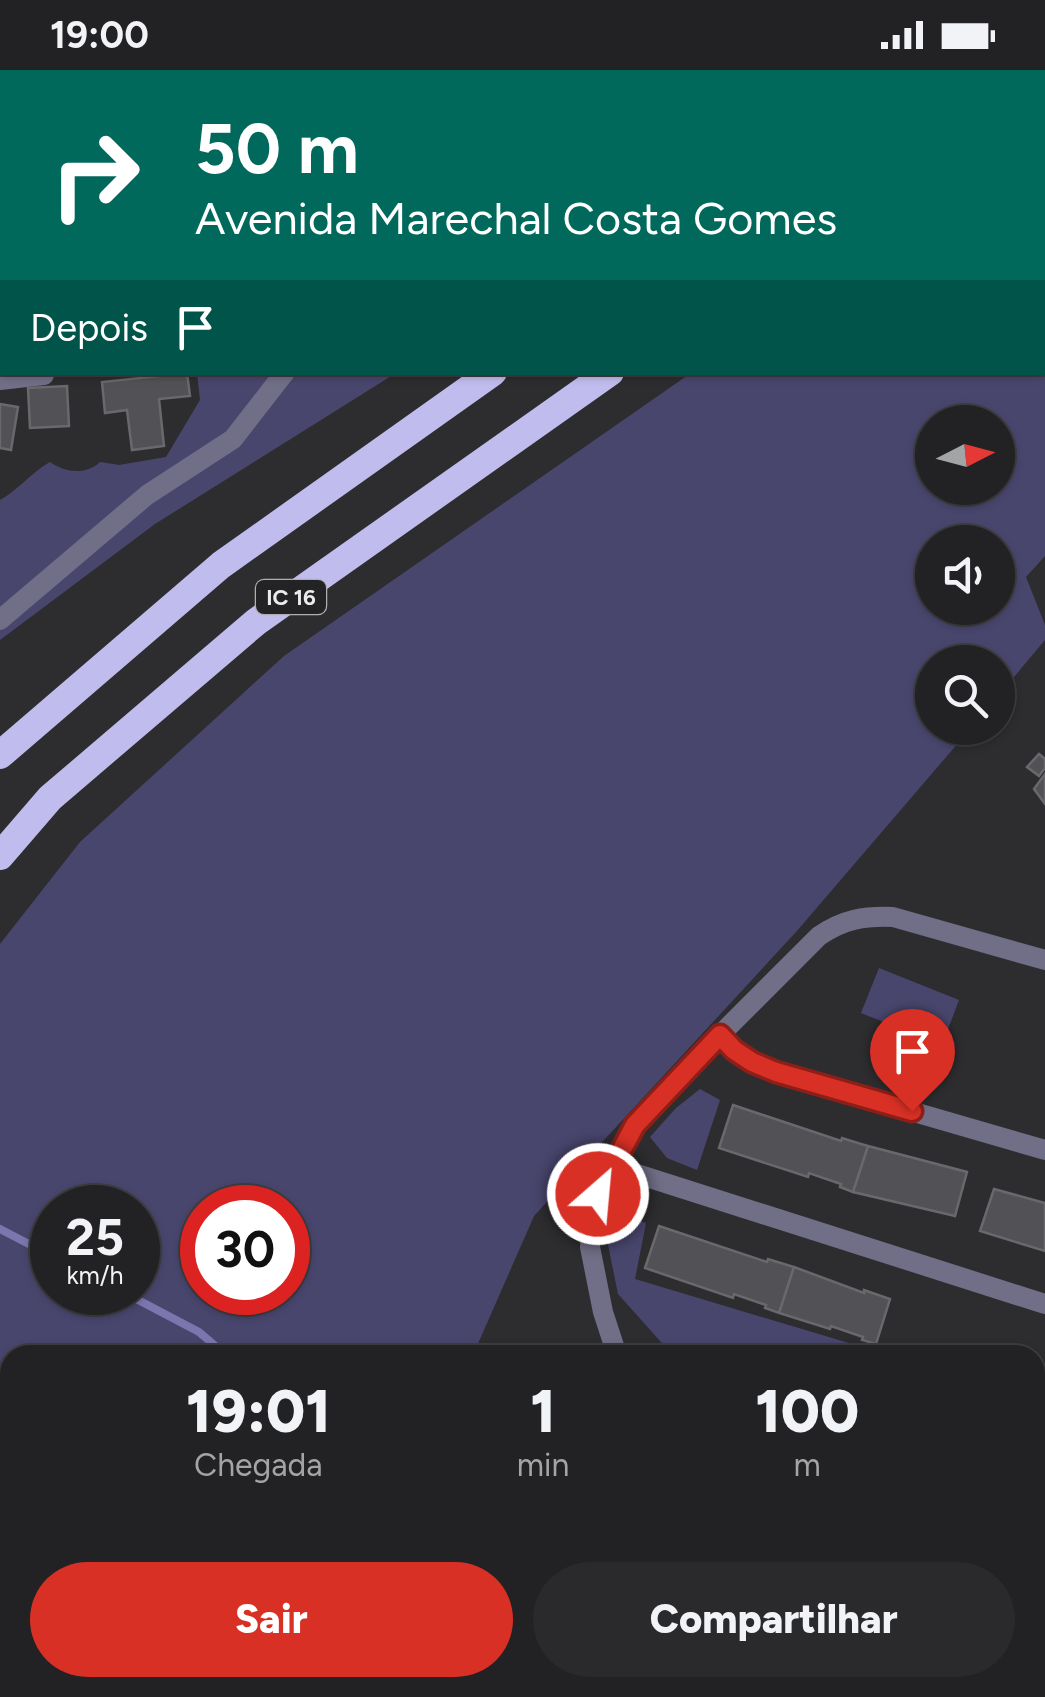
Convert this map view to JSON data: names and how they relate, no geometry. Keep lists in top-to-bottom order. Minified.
{"streets":{"highway":["IC 16"]},"north":"right","page":{"status":"19:00","turn":["50 m","Avenida Marechal Costa Gomes"],"then":"Depois","speed":"25 km/h","limit":"30","eta":["19:01","Chegada","1","min","100","m"],"buttons":["Sair","Compartilhar"]}}
